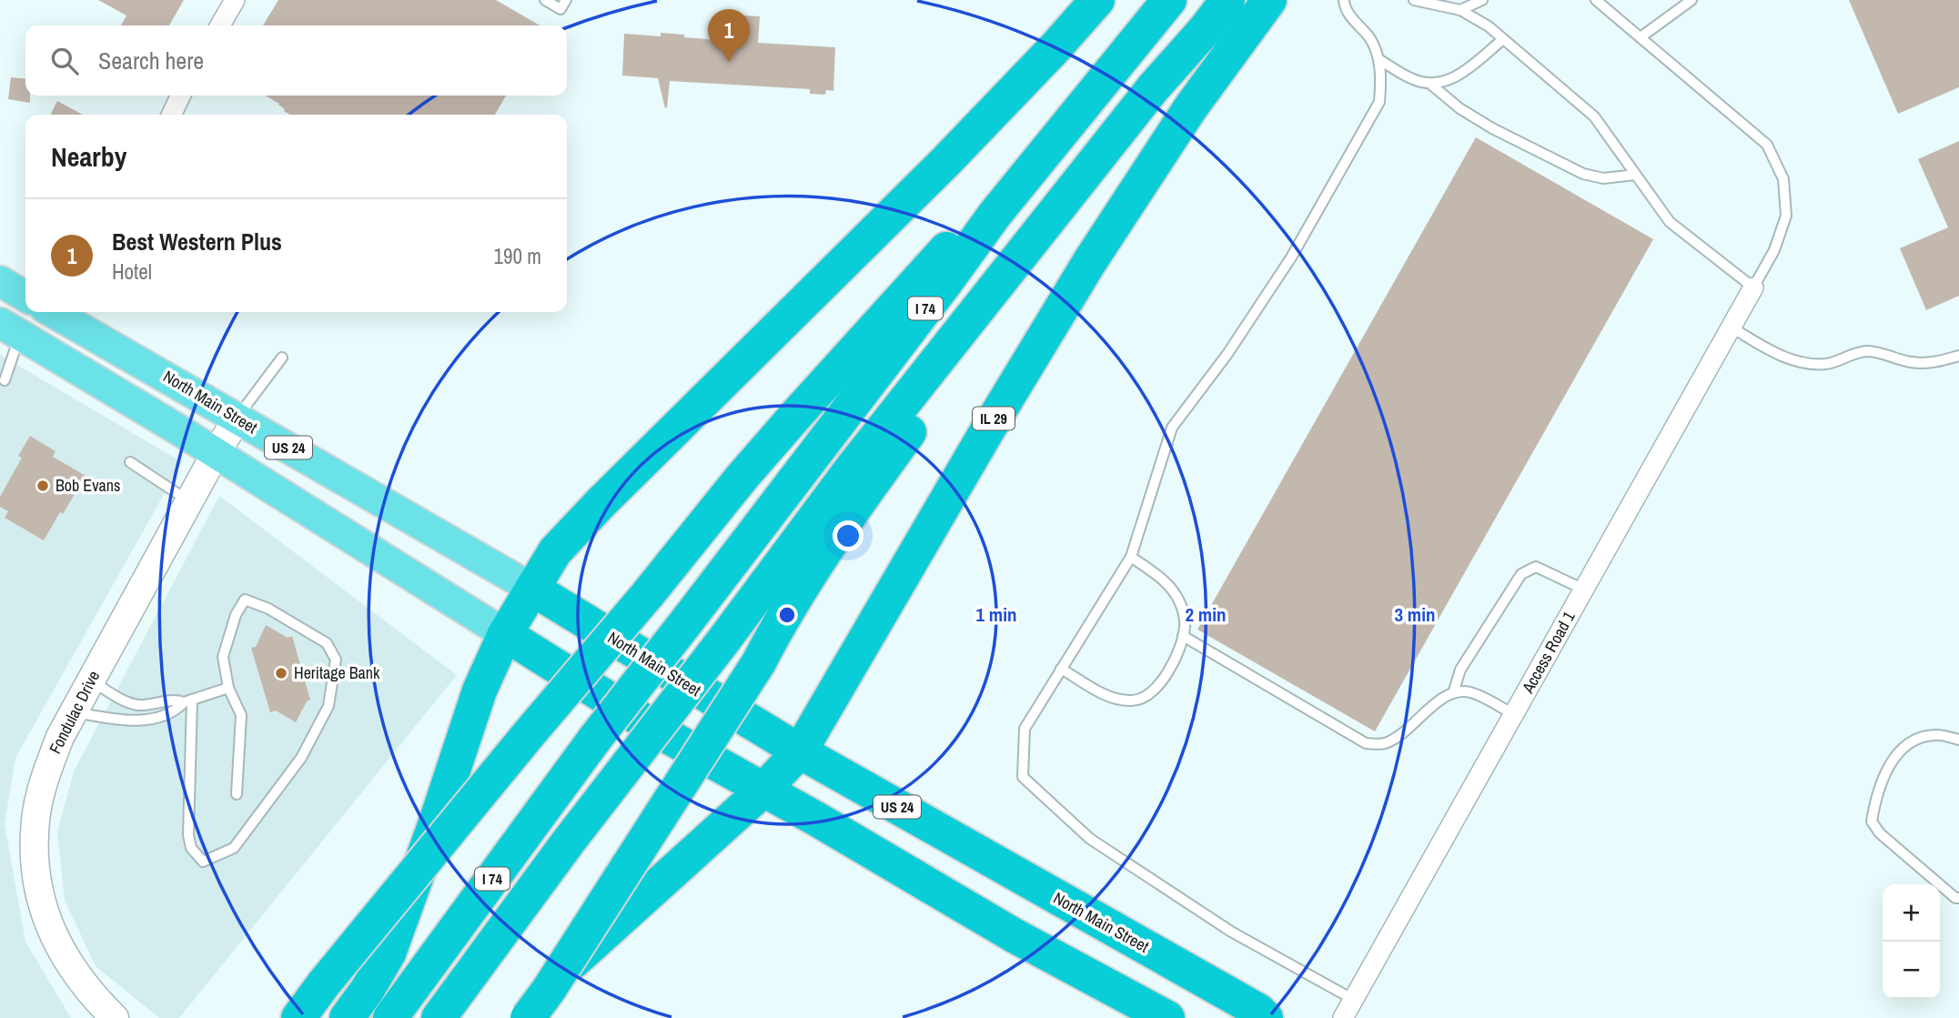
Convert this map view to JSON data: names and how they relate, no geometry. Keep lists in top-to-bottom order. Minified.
{"streets":{"highway":["I 74","North Main Street","IL 29","US 24"],"street":["Access Road 1","Fondulac Drive"]},"crossings":[["North Main Street","IL 29"],["North Main Street","Fondulac Drive"],["IL 29","US 24"],["US 24","Fondulac Drive"]],"places":["Bob Evans","Heritage Bank"],"page":{"pins":"1","search":"Search here","heading":"Nearby","list":[{"mark":"1","name":"Best Western Plus","note":"Hotel","value":"190 m"}],"map_buttons":["+","−"]},"rings":["1 min","2 min","3 min"]}
